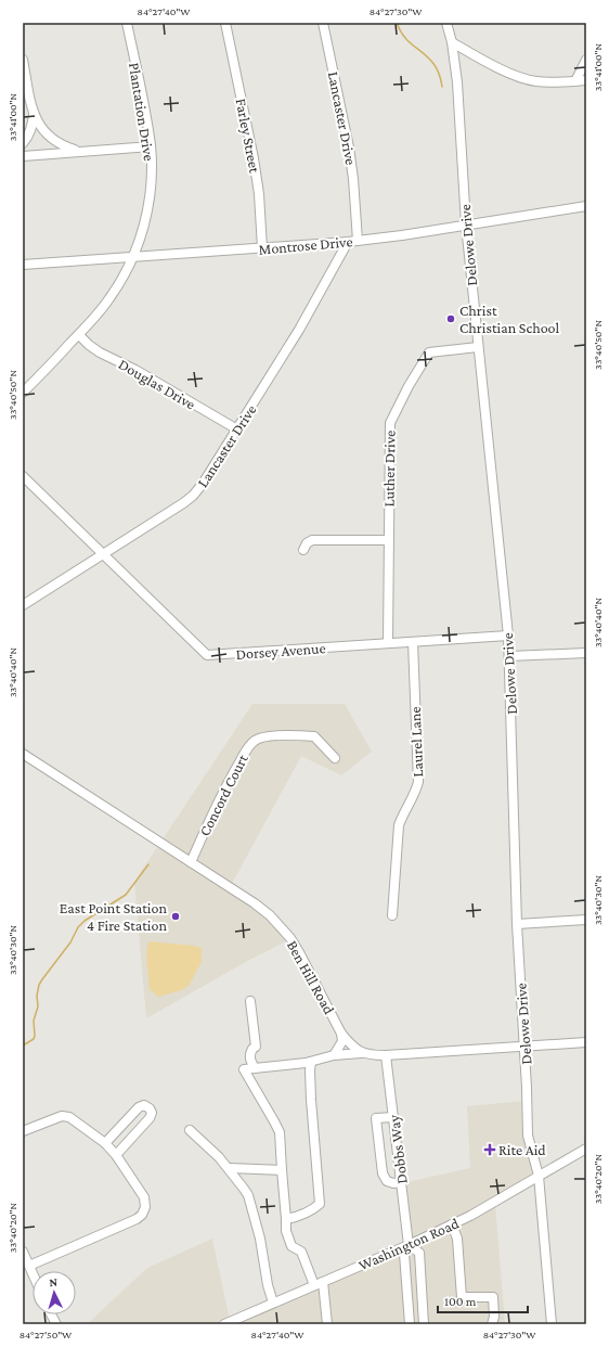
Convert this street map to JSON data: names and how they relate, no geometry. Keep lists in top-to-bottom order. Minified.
{"streets":{"street":["Plantation Drive","Lancaster Drive","Farley Street","Montrose Drive","Delowe Drive","Douglas Drive","Luther Drive","Dorsey Avenue","Laurel Lane","Concord Court","Ben Hill Road","Dobbs Way","Washington Road"]},"crossings":[["Plantation Drive","Montrose Drive"],["Plantation Drive","Douglas Drive"],["Lancaster Drive","Montrose Drive"],["Lancaster Drive","Douglas Drive"],["Lancaster Drive","Dorsey Avenue"],["Farley Street","Montrose Drive"],["Montrose Drive","Delowe Drive"],["Delowe Drive","Luther Drive"],["Delowe Drive","Dorsey Avenue"],["Delowe Drive","Washington Road"],["Luther Drive","Dorsey Avenue"],["Dorsey Avenue","Laurel Lane"],["Concord Court","Ben Hill Road"],["Dobbs Way","Washington Road"]],"places":{"other":["Christ Christian School","East Point Station 4 Fire Station"],"health":["Rite Aid"]},"scale_bar":"100 m","north":"top","coordinates":["84°27'40\"W","84°27'30\"W","33°41'00\"N","33°40'50\"N","33°40'40\"N","33°40'30\"N","33°40'20\"N","84°27'50\"W"]}
